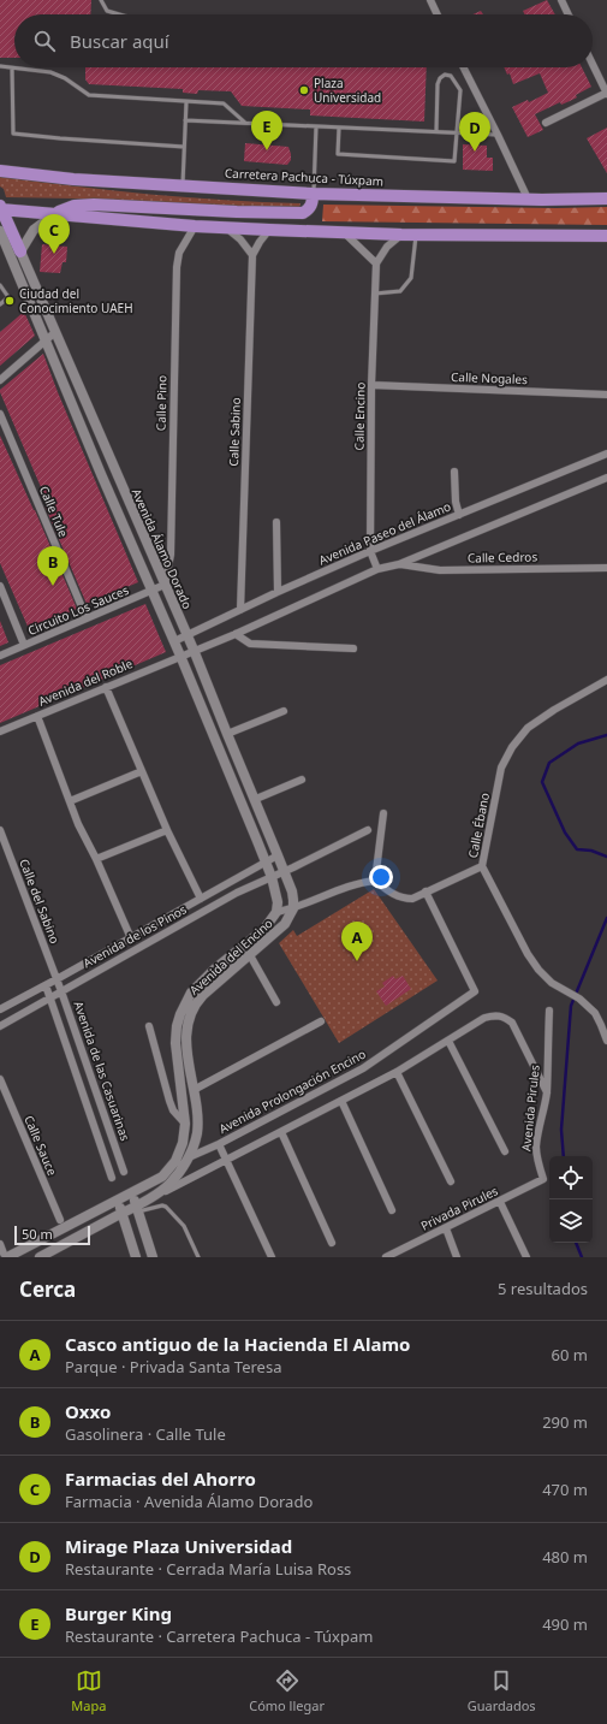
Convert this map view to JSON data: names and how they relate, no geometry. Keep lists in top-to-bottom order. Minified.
{"streets":{"main road":["Carretera Pachuca - Túxpam"],"street":["Calle Nogales","Calle Pino","Calle Encino","Calle Sabino","Calle Tule","Avenida Paseo del Álamo","Avenida Álamo Dorado","Calle Cedros","Circuito Los Sauces","Avenida del Roble","Calle Ébano","Calle del Sabino","Avenida de los Pinos","Avenida del Encino","Avenida de las Casuarinas","Avenida Prolongación Encino","Avenida Pirules","Calle Sauce","Privada Pirules"]},"crossings":[["Calle Nogales","Calle Encino"],["Calle Pino","Avenida Álamo Dorado"],["Calle Pino","Circuito Los Sauces"],["Calle Encino","Avenida Paseo del Álamo"],["Calle Sabino","Avenida Paseo del Álamo"],["Calle Tule","Circuito Los Sauces"],["Avenida Paseo del Álamo","Avenida Álamo Dorado"],["Avenida Álamo Dorado","Circuito Los Sauces"],["Avenida Álamo Dorado","Avenida de los Pinos"],["Avenida Álamo Dorado","Avenida del Encino"],["Calle del Sabino","Avenida de los Pinos"],["Calle del Sabino","Avenida de las Casuarinas"],["Avenida de los Pinos","Avenida de las Casuarinas"],["Avenida del Encino","Avenida Prolongación Encino"],["Avenida Pirules","Privada Pirules"]],"places":["Plaza Universidad","Ciudad del Conocimiento UAEH"],"scale_bar":"50 m","page":{"search":"Buscar aquí","pins":["E","D","C","B","A"],"scale":"50 m","heading":["Cerca","5 resultados"],"list":[{"mark":"A","name":"Casco antiguo de la Hacienda El Alamo","note":"Parque · Privada Santa Teresa","value":"60 m"},{"mark":"B","name":"Oxxo","note":"Gasolinera · Calle Tule","value":"290 m"},{"mark":"C","name":"Farmacias del Ahorro","note":"Farmacia · Avenida Álamo Dorado","value":"470 m"},{"mark":"D","name":"Mirage Plaza Universidad","note":"Restaurante · Cerrada María Luisa Ross","value":"480 m"},{"mark":"E","name":"Burger King","note":"Restaurante · Carretera Pachuca - Túxpam","value":"490 m"}],"nav":["Mapa","Cómo llegar","Guardados"]}}
